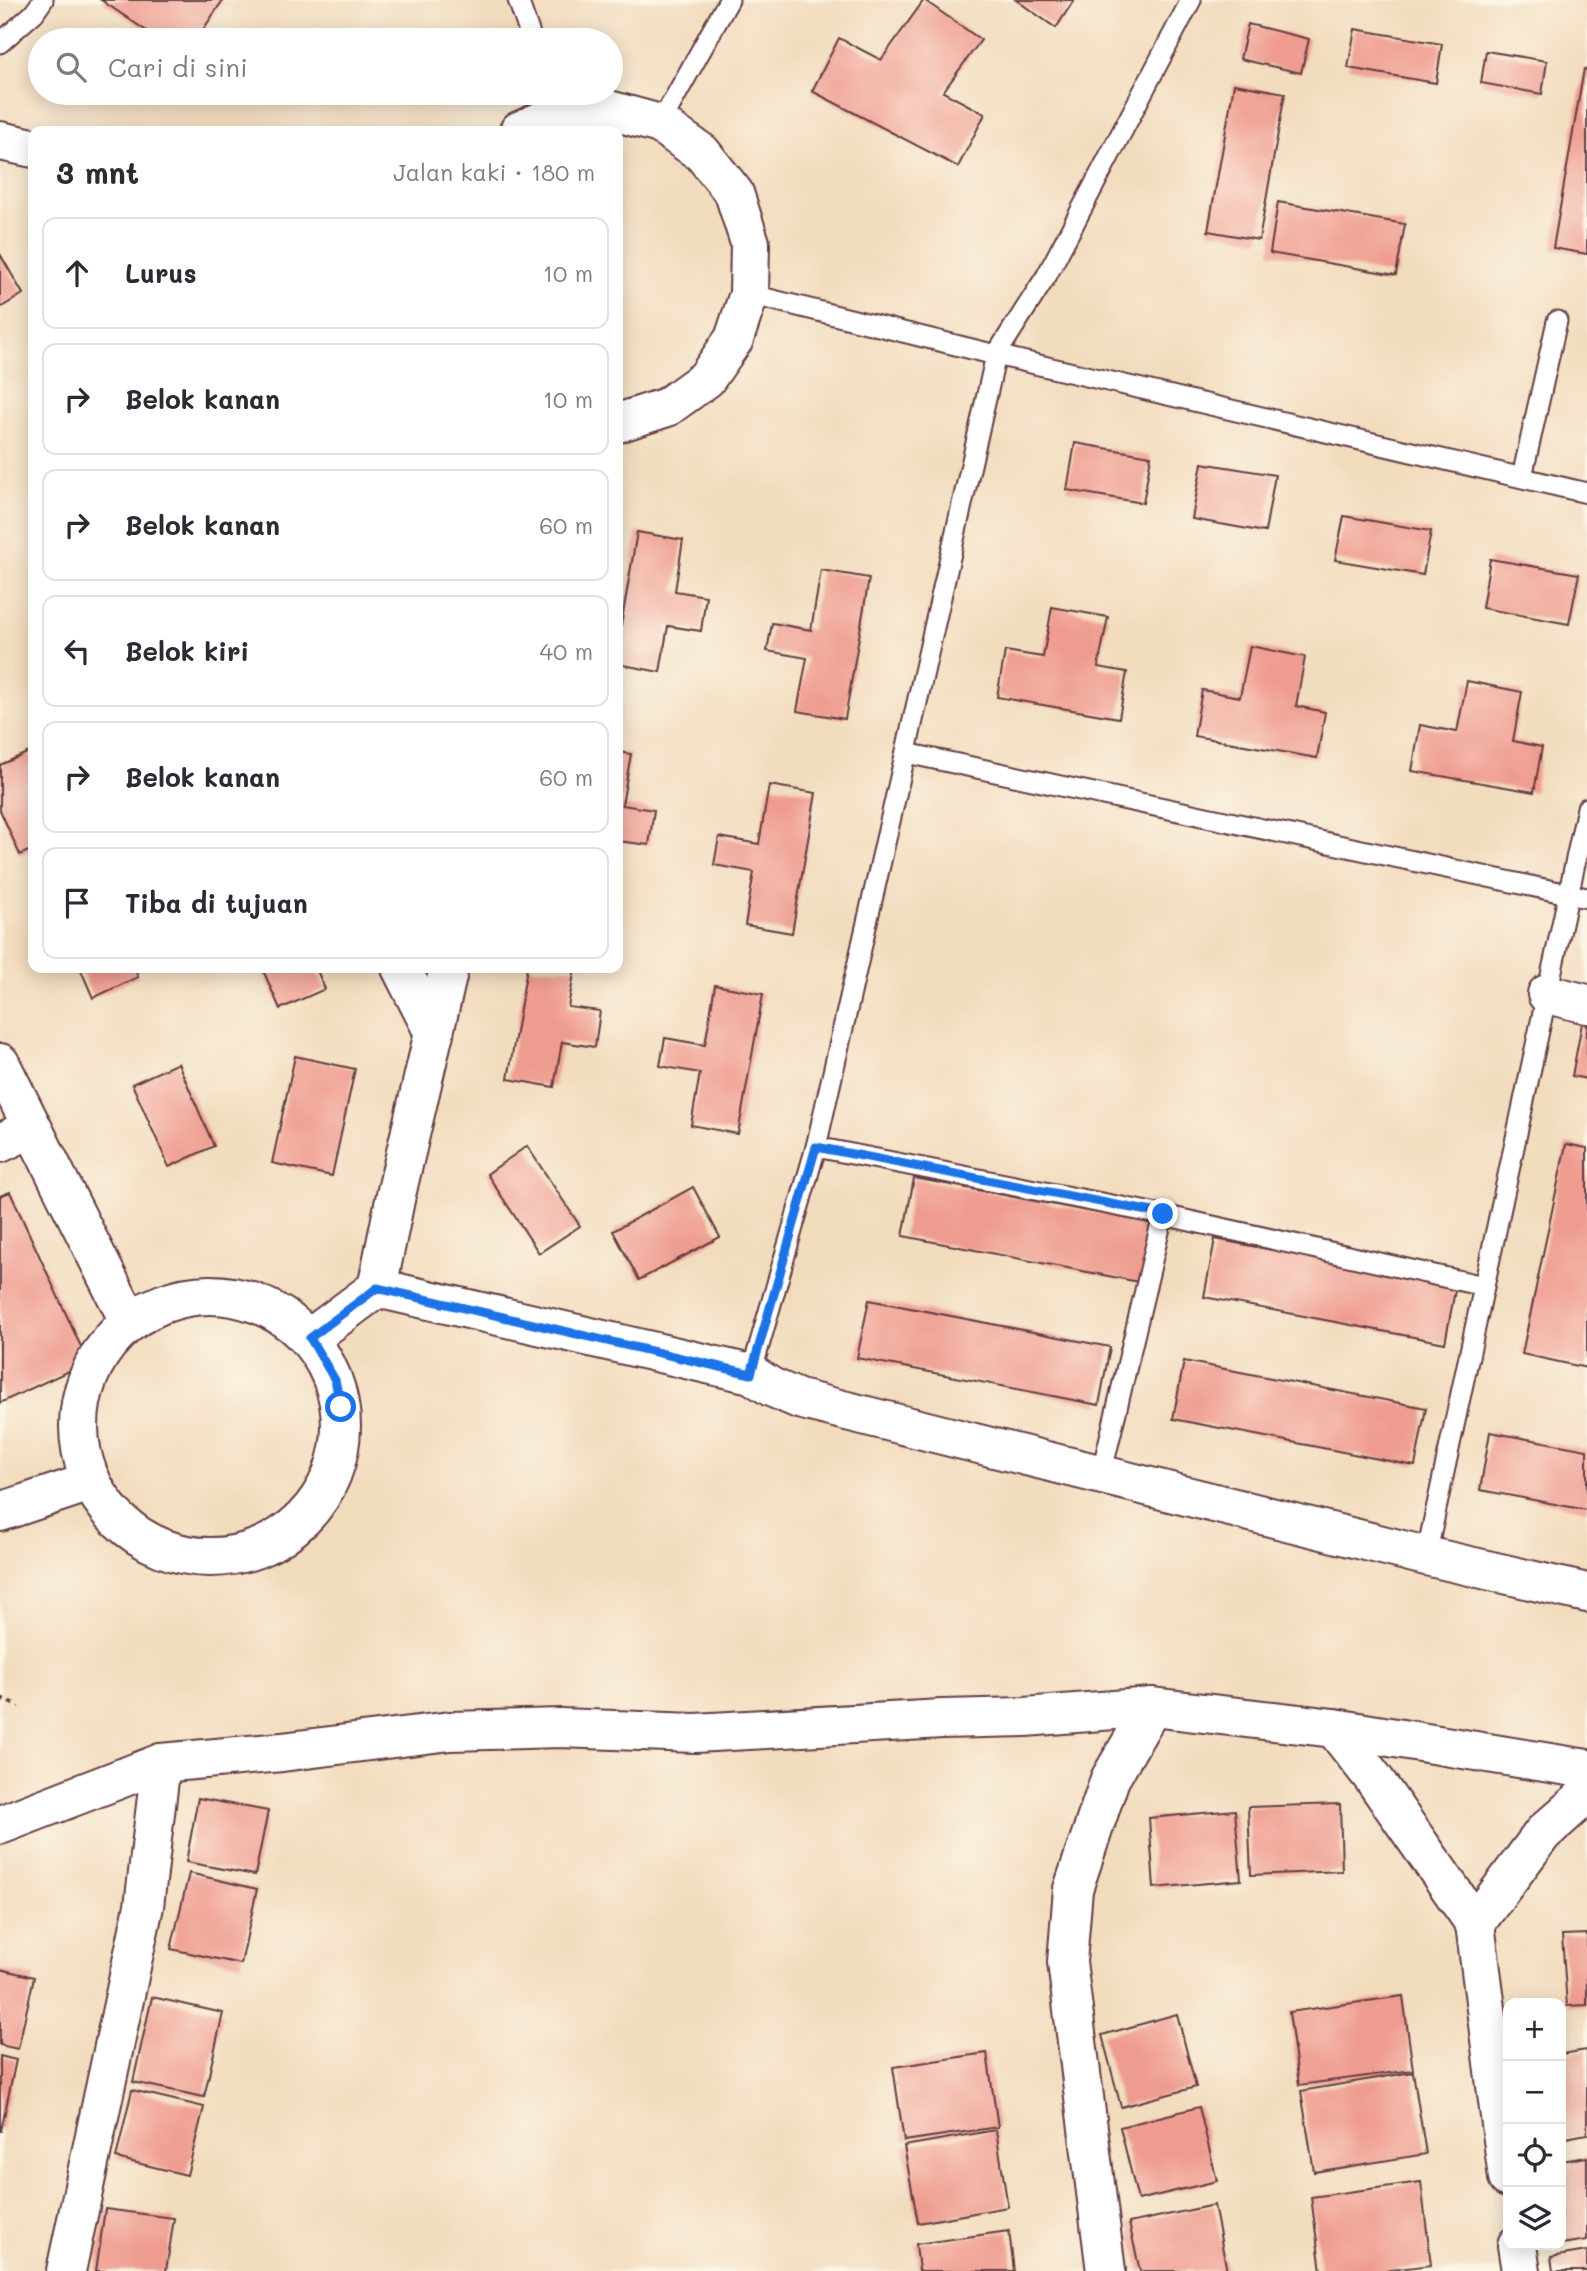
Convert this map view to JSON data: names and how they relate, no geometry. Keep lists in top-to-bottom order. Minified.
{"page":{"search":"Cari di sini","heading":["3 mnt","Jalan kaki · 180 m"],"list":[["Lurus","10 m"],["Belok kanan","10 m"],["Belok kanan","60 m"],["Belok kiri","40 m"],["Belok kanan","60 m"],"Tiba di tujuan"],"map_buttons":["+","−"]}}
